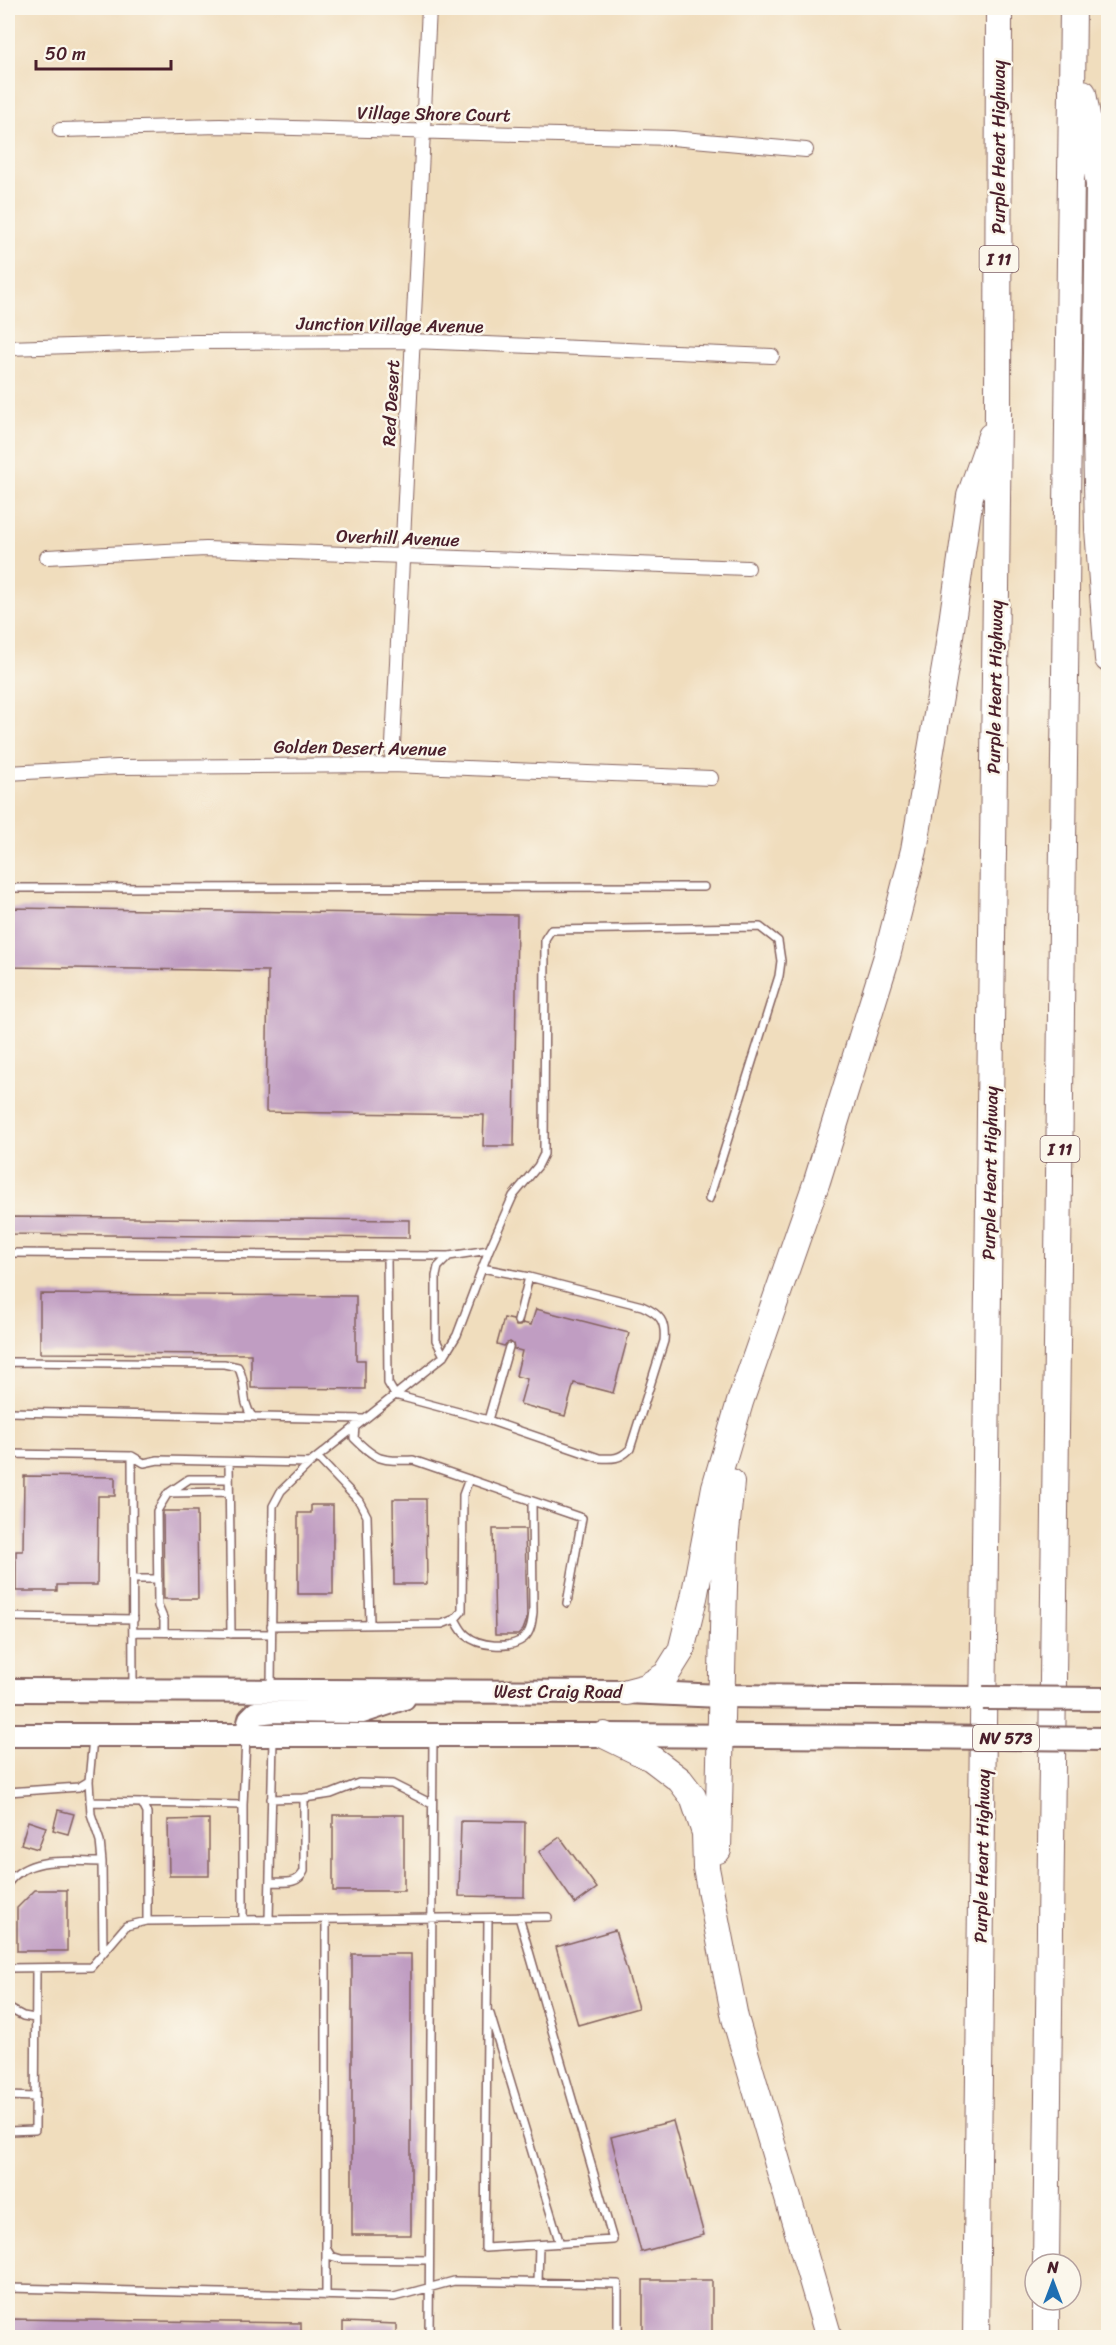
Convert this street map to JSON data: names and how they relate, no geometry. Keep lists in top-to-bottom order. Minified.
{"streets":{"highway":["Purple Heart Highway","I 11"],"main road":["West Craig Road","NV 573"],"street":["Village Shore Court","Junction Village Avenue","Red Desert","Overhill Avenue","Golden Desert Avenue"]},"crossings":[["Village Shore Court","Red Desert"],["Junction Village Avenue","Red Desert"],["Red Desert","Overhill Avenue"],["Red Desert","Golden Desert Avenue"]],"scale_bar":"50 m","north":"top"}
